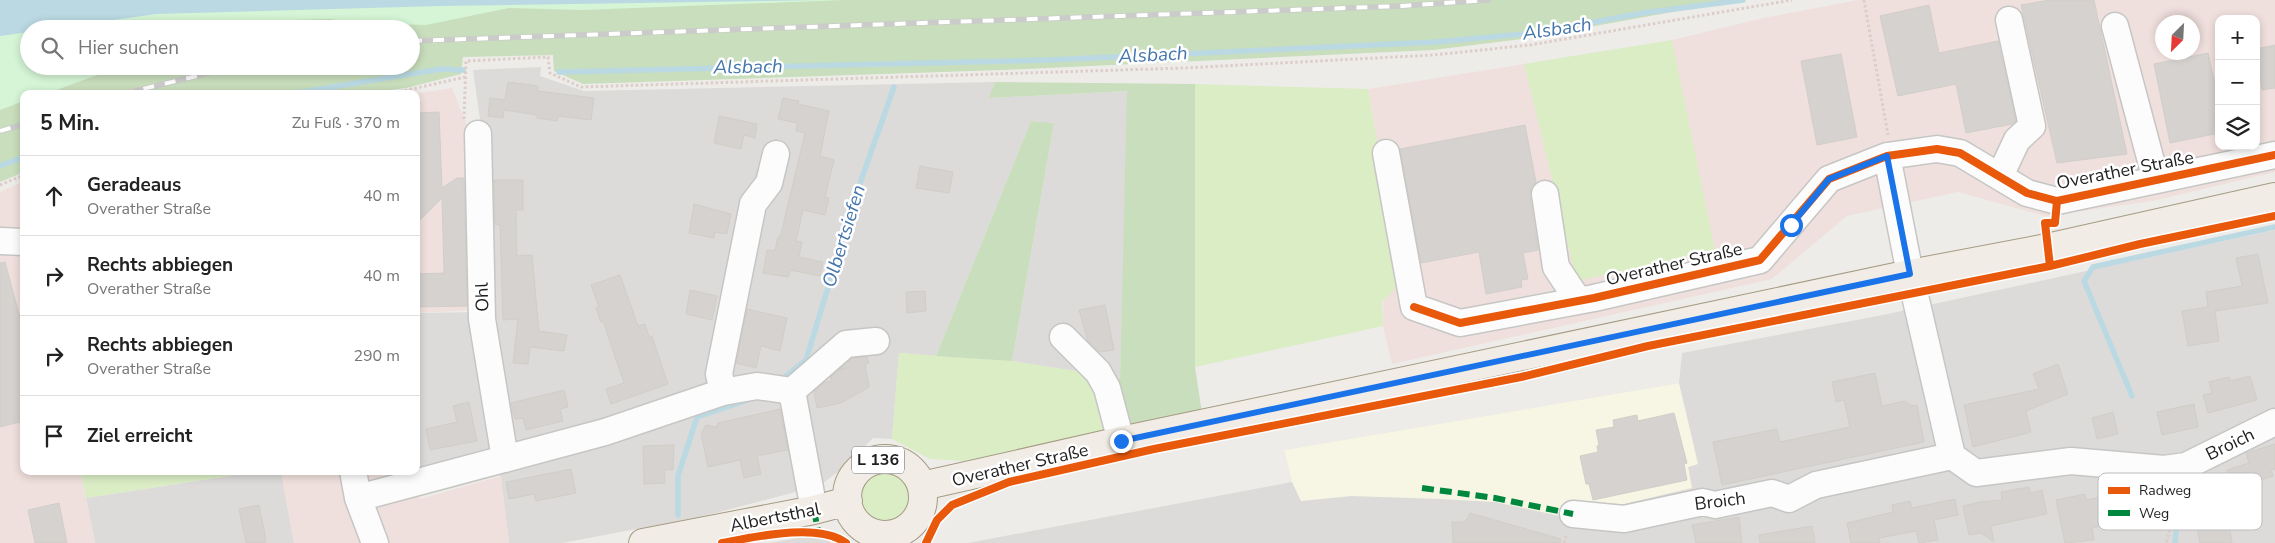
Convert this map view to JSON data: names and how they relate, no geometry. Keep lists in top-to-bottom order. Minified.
{"streets":{"main road":["Overather Straße","L 136","Albertsthal"],"street":["Ohl","Broich"]},"crossings":[["Overather Straße","L 136"],["Overather Straße","Albertsthal"],["L 136","Albertsthal"]],"water":["Alsbach","Olbertsiefen"],"legend":["Radweg","Weg"],"north":"bottom left","page":{"map_buttons":["+","−"],"search":"Hier suchen","heading":["5 Min.","Zu Fuß · 370 m"],"list":[["Geradeaus","Overather Straße","40 m"],["Rechts abbiegen","Overather Straße","40 m"],["Rechts abbiegen","Overather Straße","290 m"],"Ziel erreicht"]}}
